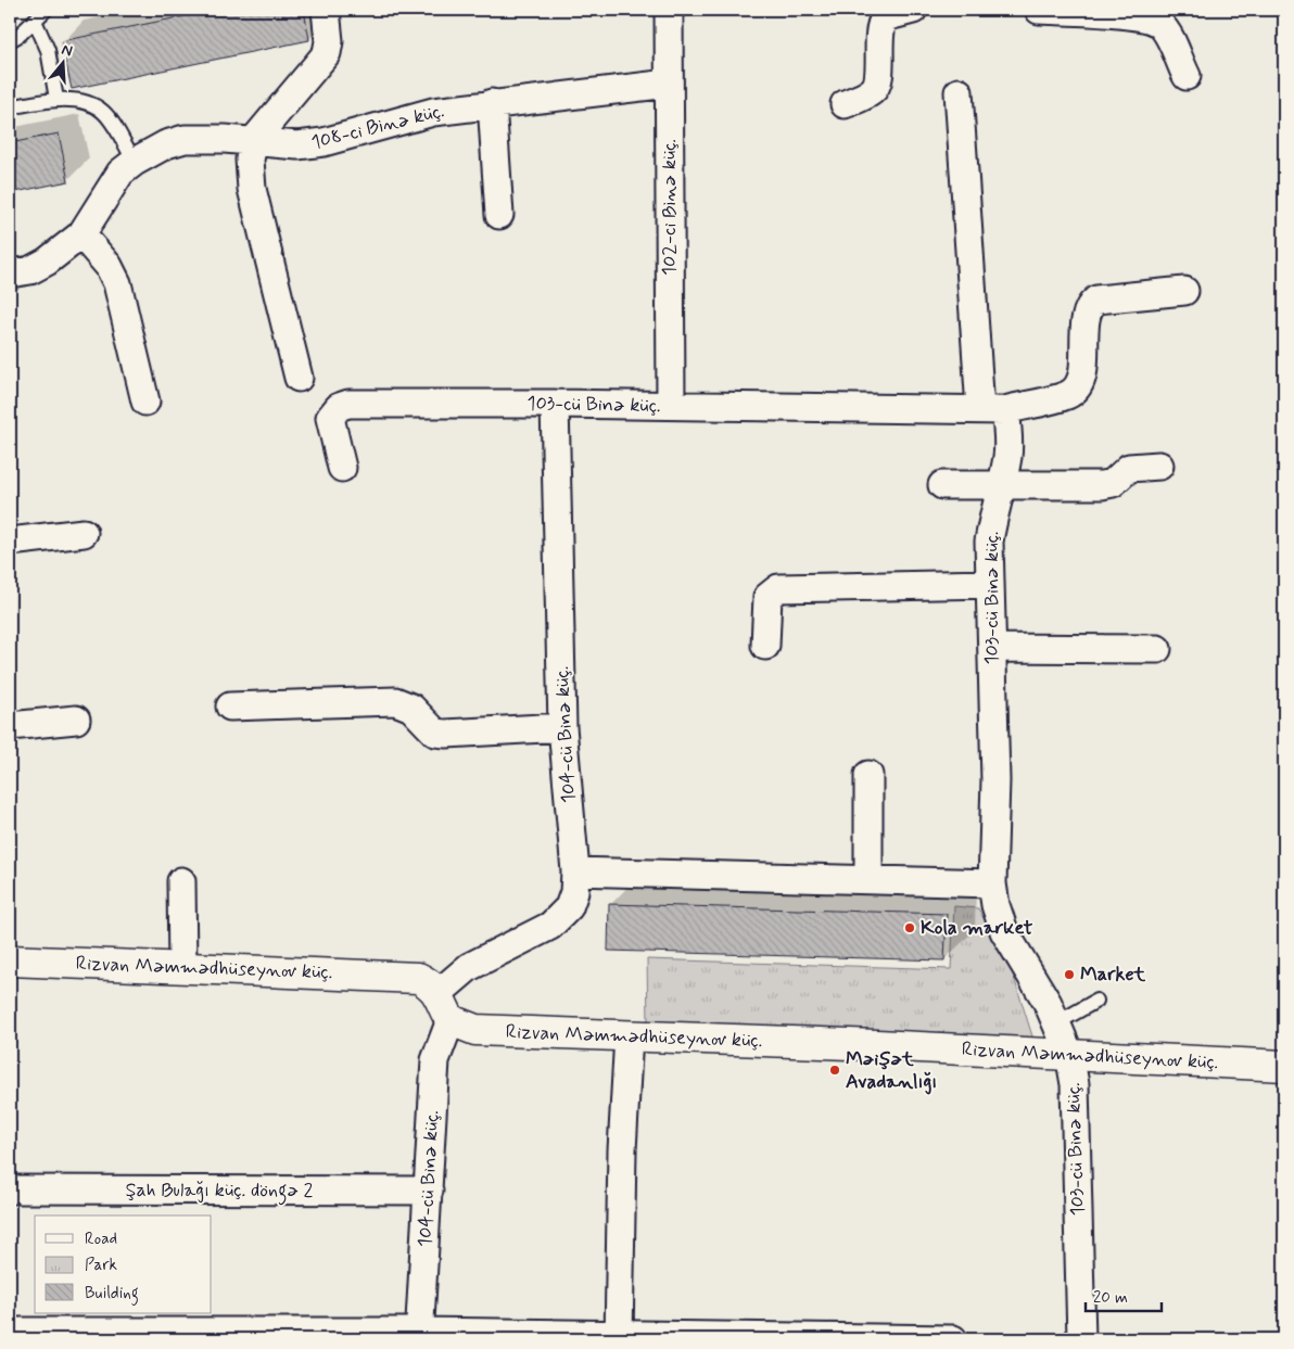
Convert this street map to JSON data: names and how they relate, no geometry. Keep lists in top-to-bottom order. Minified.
{"streets":{"street":["108-ci Binə küç.","102-ci Binə küç.","103-cü Binə küç.","104-cü Binə küç.","Rizvan Məmmədhüseynov küç.","Şah Bulağı küç. döngə 2"]},"crossings":[["108-ci Binə küç.","102-ci Binə küç."],["102-ci Binə küç.","103-cü Binə küç."],["103-cü Binə küç.","104-cü Binə küç."],["103-cü Binə küç.","Rizvan Məmmədhüseynov küç."],["104-cü Binə küç.","Rizvan Məmmədhüseynov küç."],["104-cü Binə küç.","Şah Bulağı küç. döngə 2"]],"places":["Kola market","Market","Məişət Avadanlığı"],"legend":["Road","Park","Building"],"scale_bar":"20 m","north":"top"}
